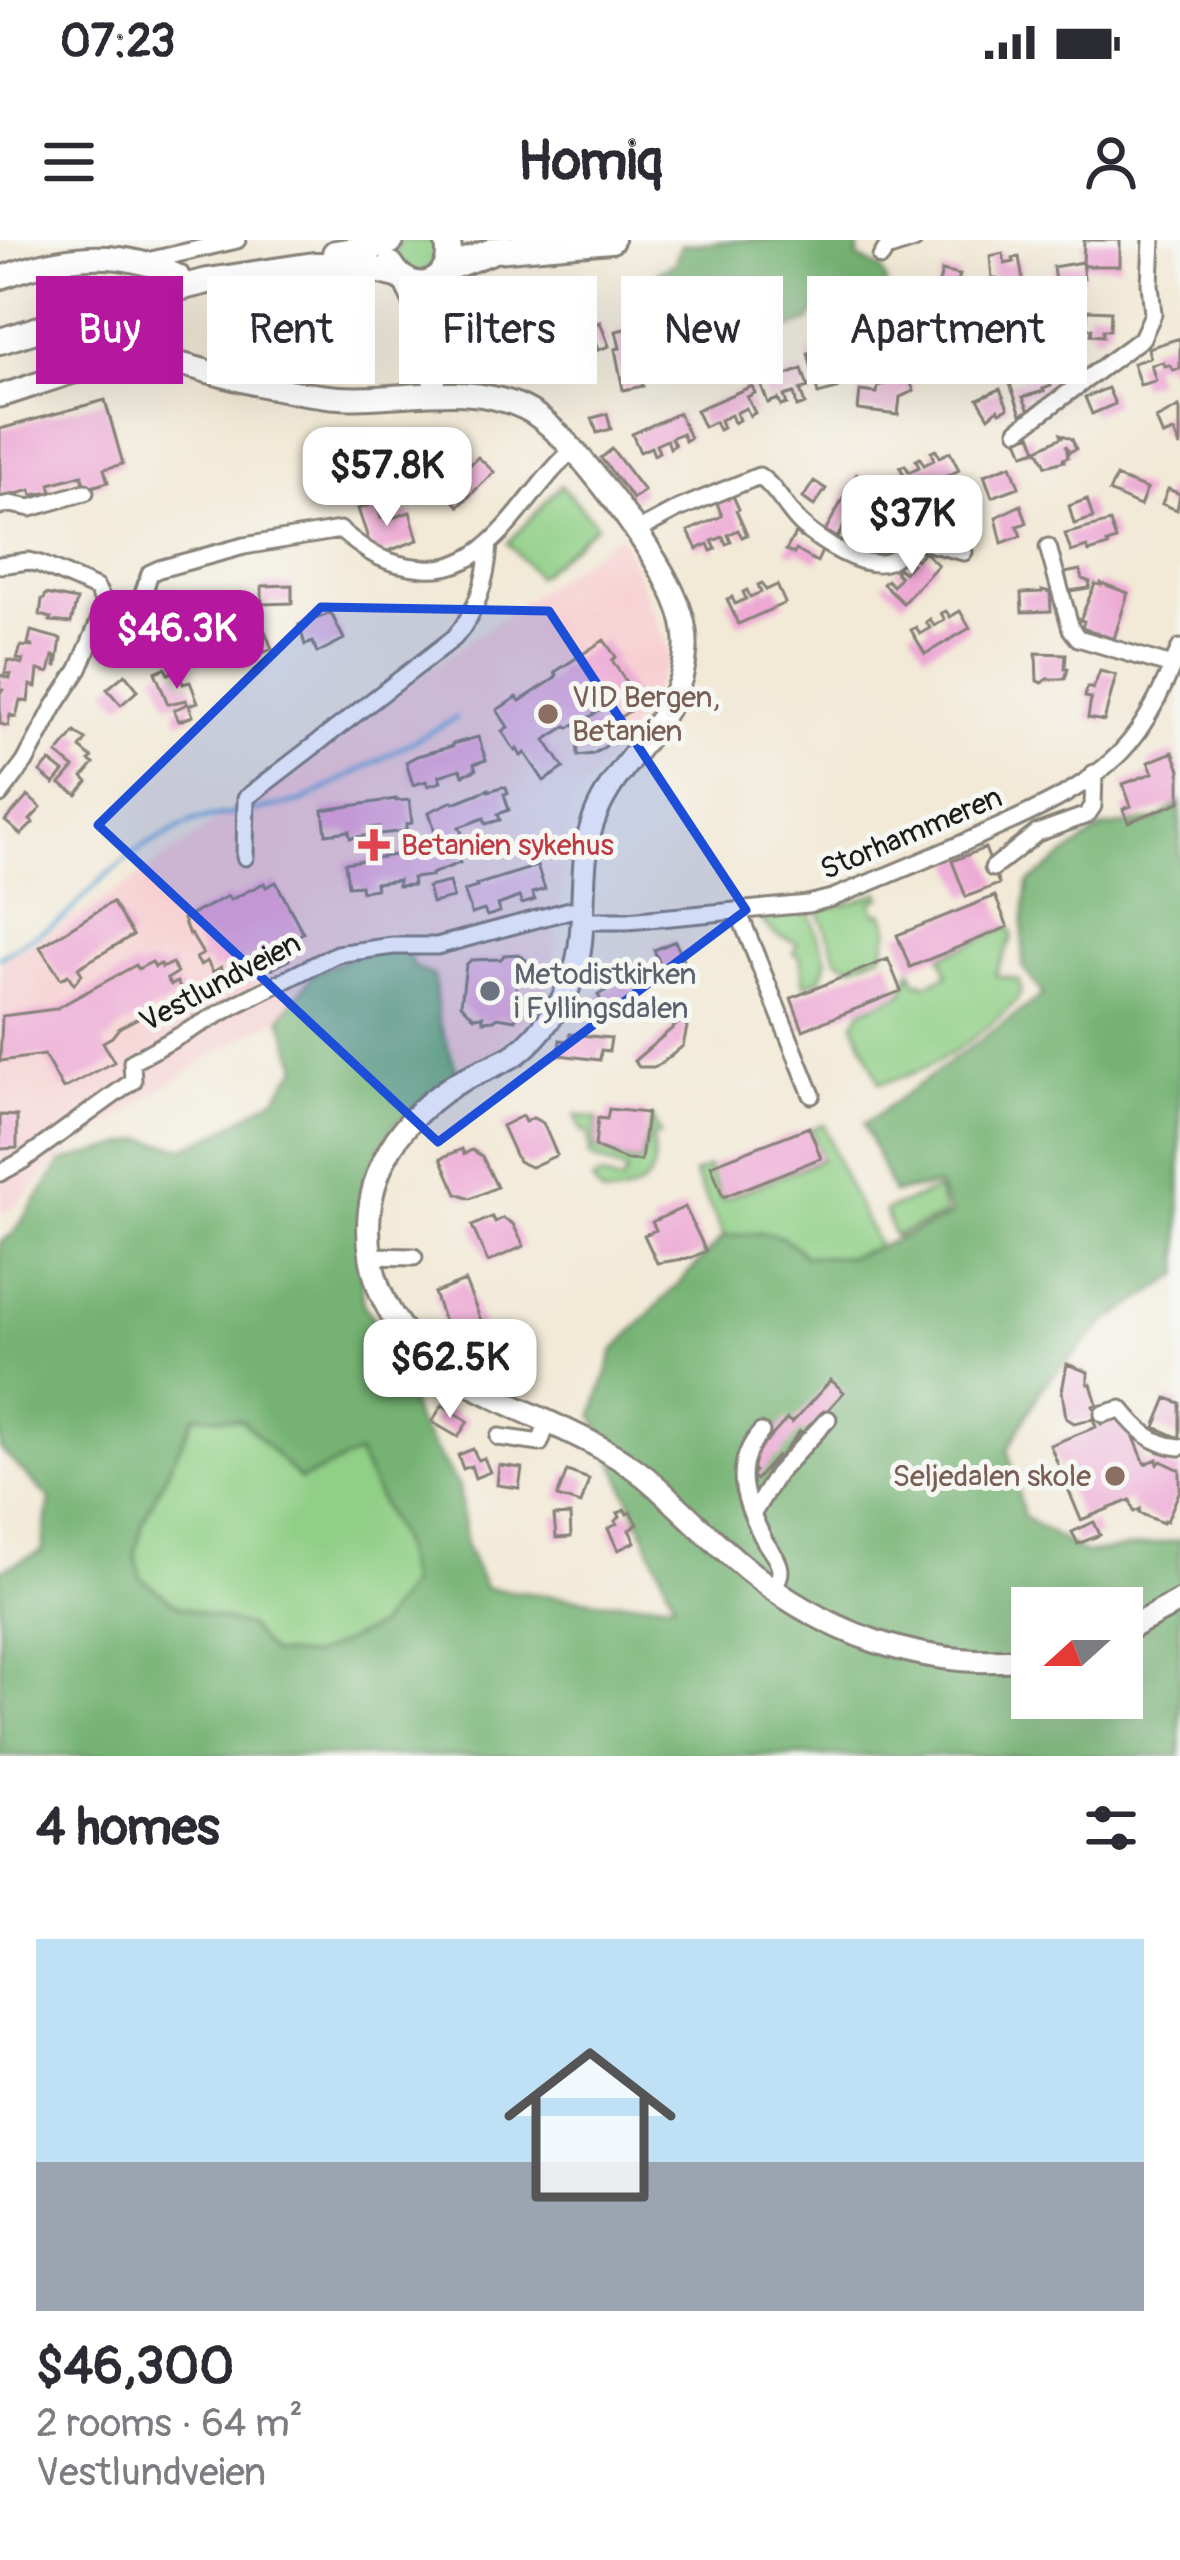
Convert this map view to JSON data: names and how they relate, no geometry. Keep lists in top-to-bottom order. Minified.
{"streets":{"street":["Storhammeren","Vestlundveien"]},"crossings":[["Storhammeren","Vestlundveien"]],"places":{"other":["VID Bergen, Betanien","Metodistkirken i Fyllingsdalen","Seljedalen skole"],"health":["Betanien sykehus"]},"north":"left","page":{"status":"07:23","header":"Homiq","chip":["Buy","Rent","Filters","New","Apartment"],"price":["$57.8K","$37K","$46.3K","$62.5K"],"heading":"4 homes","list":[{"name":"$46,300","note":"2 rooms · 64 m² · Vestlundveien"}]}}
